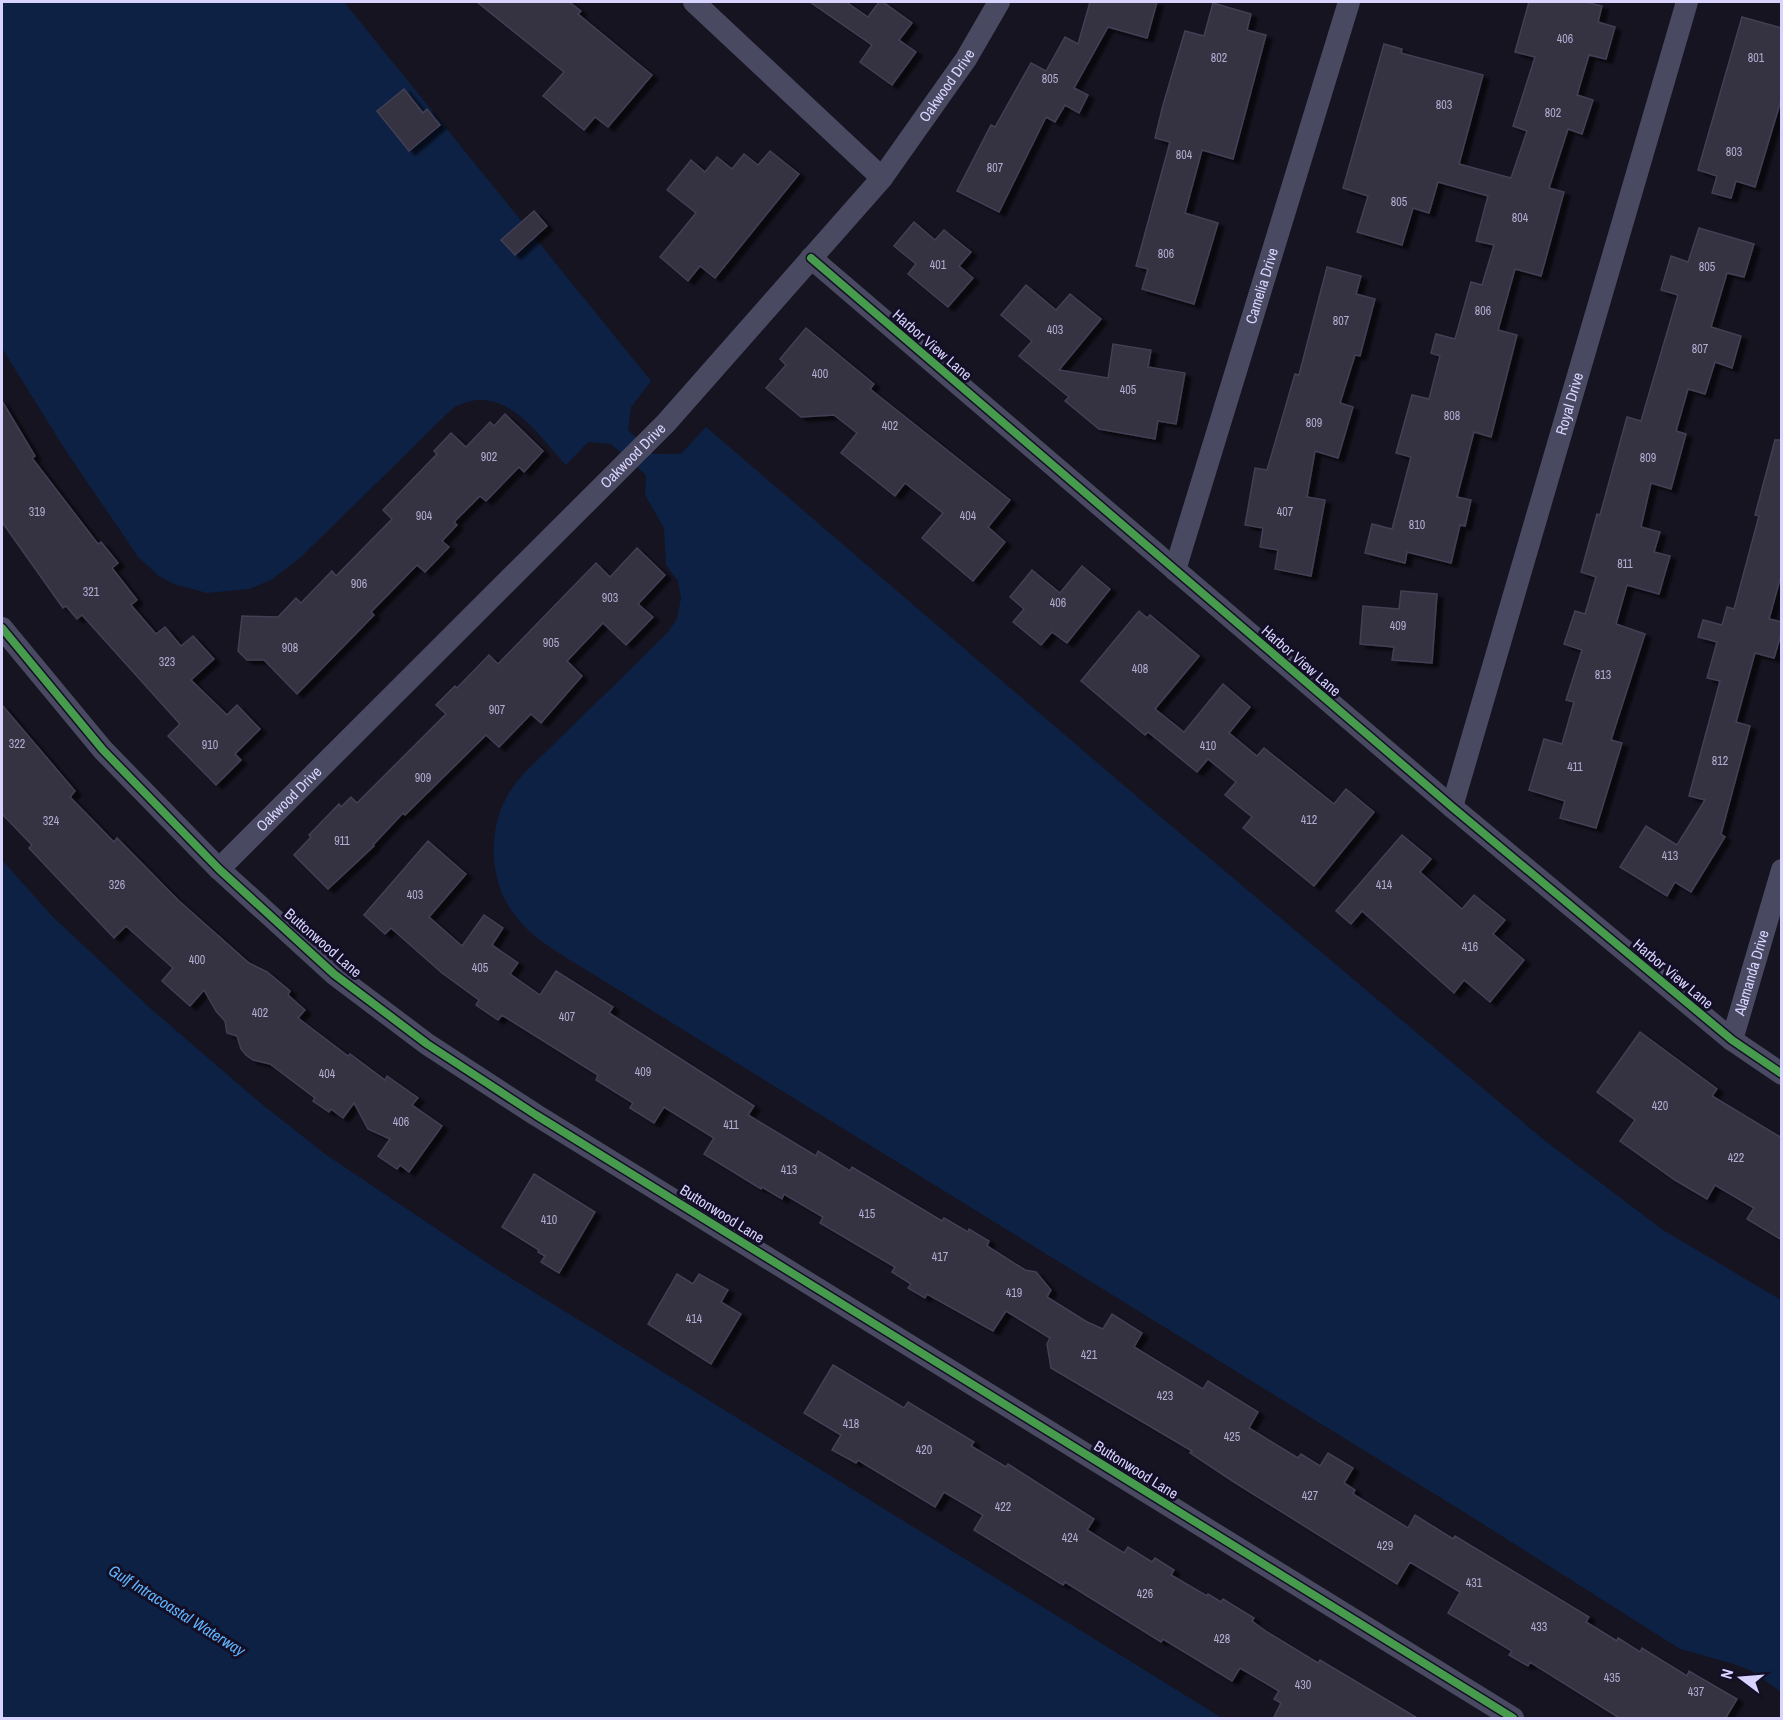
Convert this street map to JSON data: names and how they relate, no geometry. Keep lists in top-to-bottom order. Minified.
{"streets":{"street":["Oakwood Drive","Camelia Drive","Harbor View Lane","Royal Drive","Buttonwood Lane","Alamanda Drive"]},"crossings":[["Oakwood Drive","Harbor View Lane"],["Oakwood Drive","Buttonwood Lane"],["Camelia Drive","Harbor View Lane"],["Harbor View Lane","Royal Drive"],["Harbor View Lane","Alamanda Drive"]],"water":["Gulf Intracoastal Waterway"],"house_numbers":["406","802","801","805","803","802","803","804","807","805","804","806","401","805","806","807","403","807","400","405","808","809","402","902","809","319","407","904","404","810","811","906","321","903","406","409","905","908","323","408","813","907","322","910","410","812","411","909","412","324","911","413","326","414","403","416","400","405","402","407","409","404","420","406","411","422","413","415","410","417","419","414","421","423","418","425","420","427","422","424","429","431","426","433","428","435","430","437"],"north":"left"}
